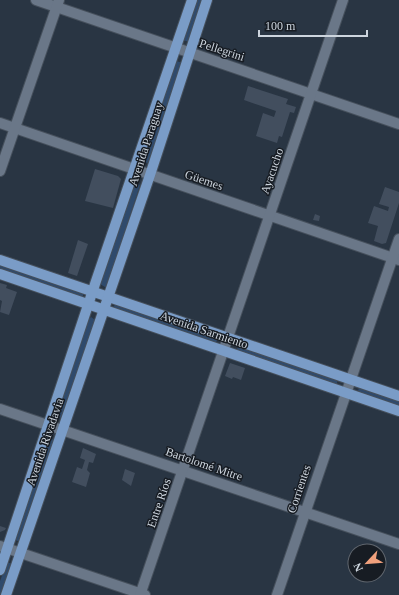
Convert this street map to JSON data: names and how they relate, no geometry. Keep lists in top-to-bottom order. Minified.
{"streets":{"main road":["Avenida Paraguay","Avenida Sarmiento","Avenida Rivadavia"],"street":["Pellegrini","Ayacucho","Güemes","Bartolomé Mitre","Corrientes","Entre Ríos"]},"crossings":[["Pellegrini","Avenida Paraguay"],["Pellegrini","Ayacucho"],["Avenida Paraguay","Güemes"],["Avenida Paraguay","Avenida Sarmiento"],["Avenida Paraguay","Avenida Rivadavia"],["Ayacucho","Güemes"],["Ayacucho","Avenida Sarmiento"],["Ayacucho","Entre Ríos"],["Güemes","Corrientes"],["Avenida Sarmiento","Avenida Rivadavia"],["Avenida Sarmiento","Corrientes"],["Avenida Sarmiento","Entre Ríos"],["Avenida Rivadavia","Bartolomé Mitre"],["Bartolomé Mitre","Corrientes"],["Bartolomé Mitre","Entre Ríos"]],"scale_bar":"100 m","north":"bottom left"}
